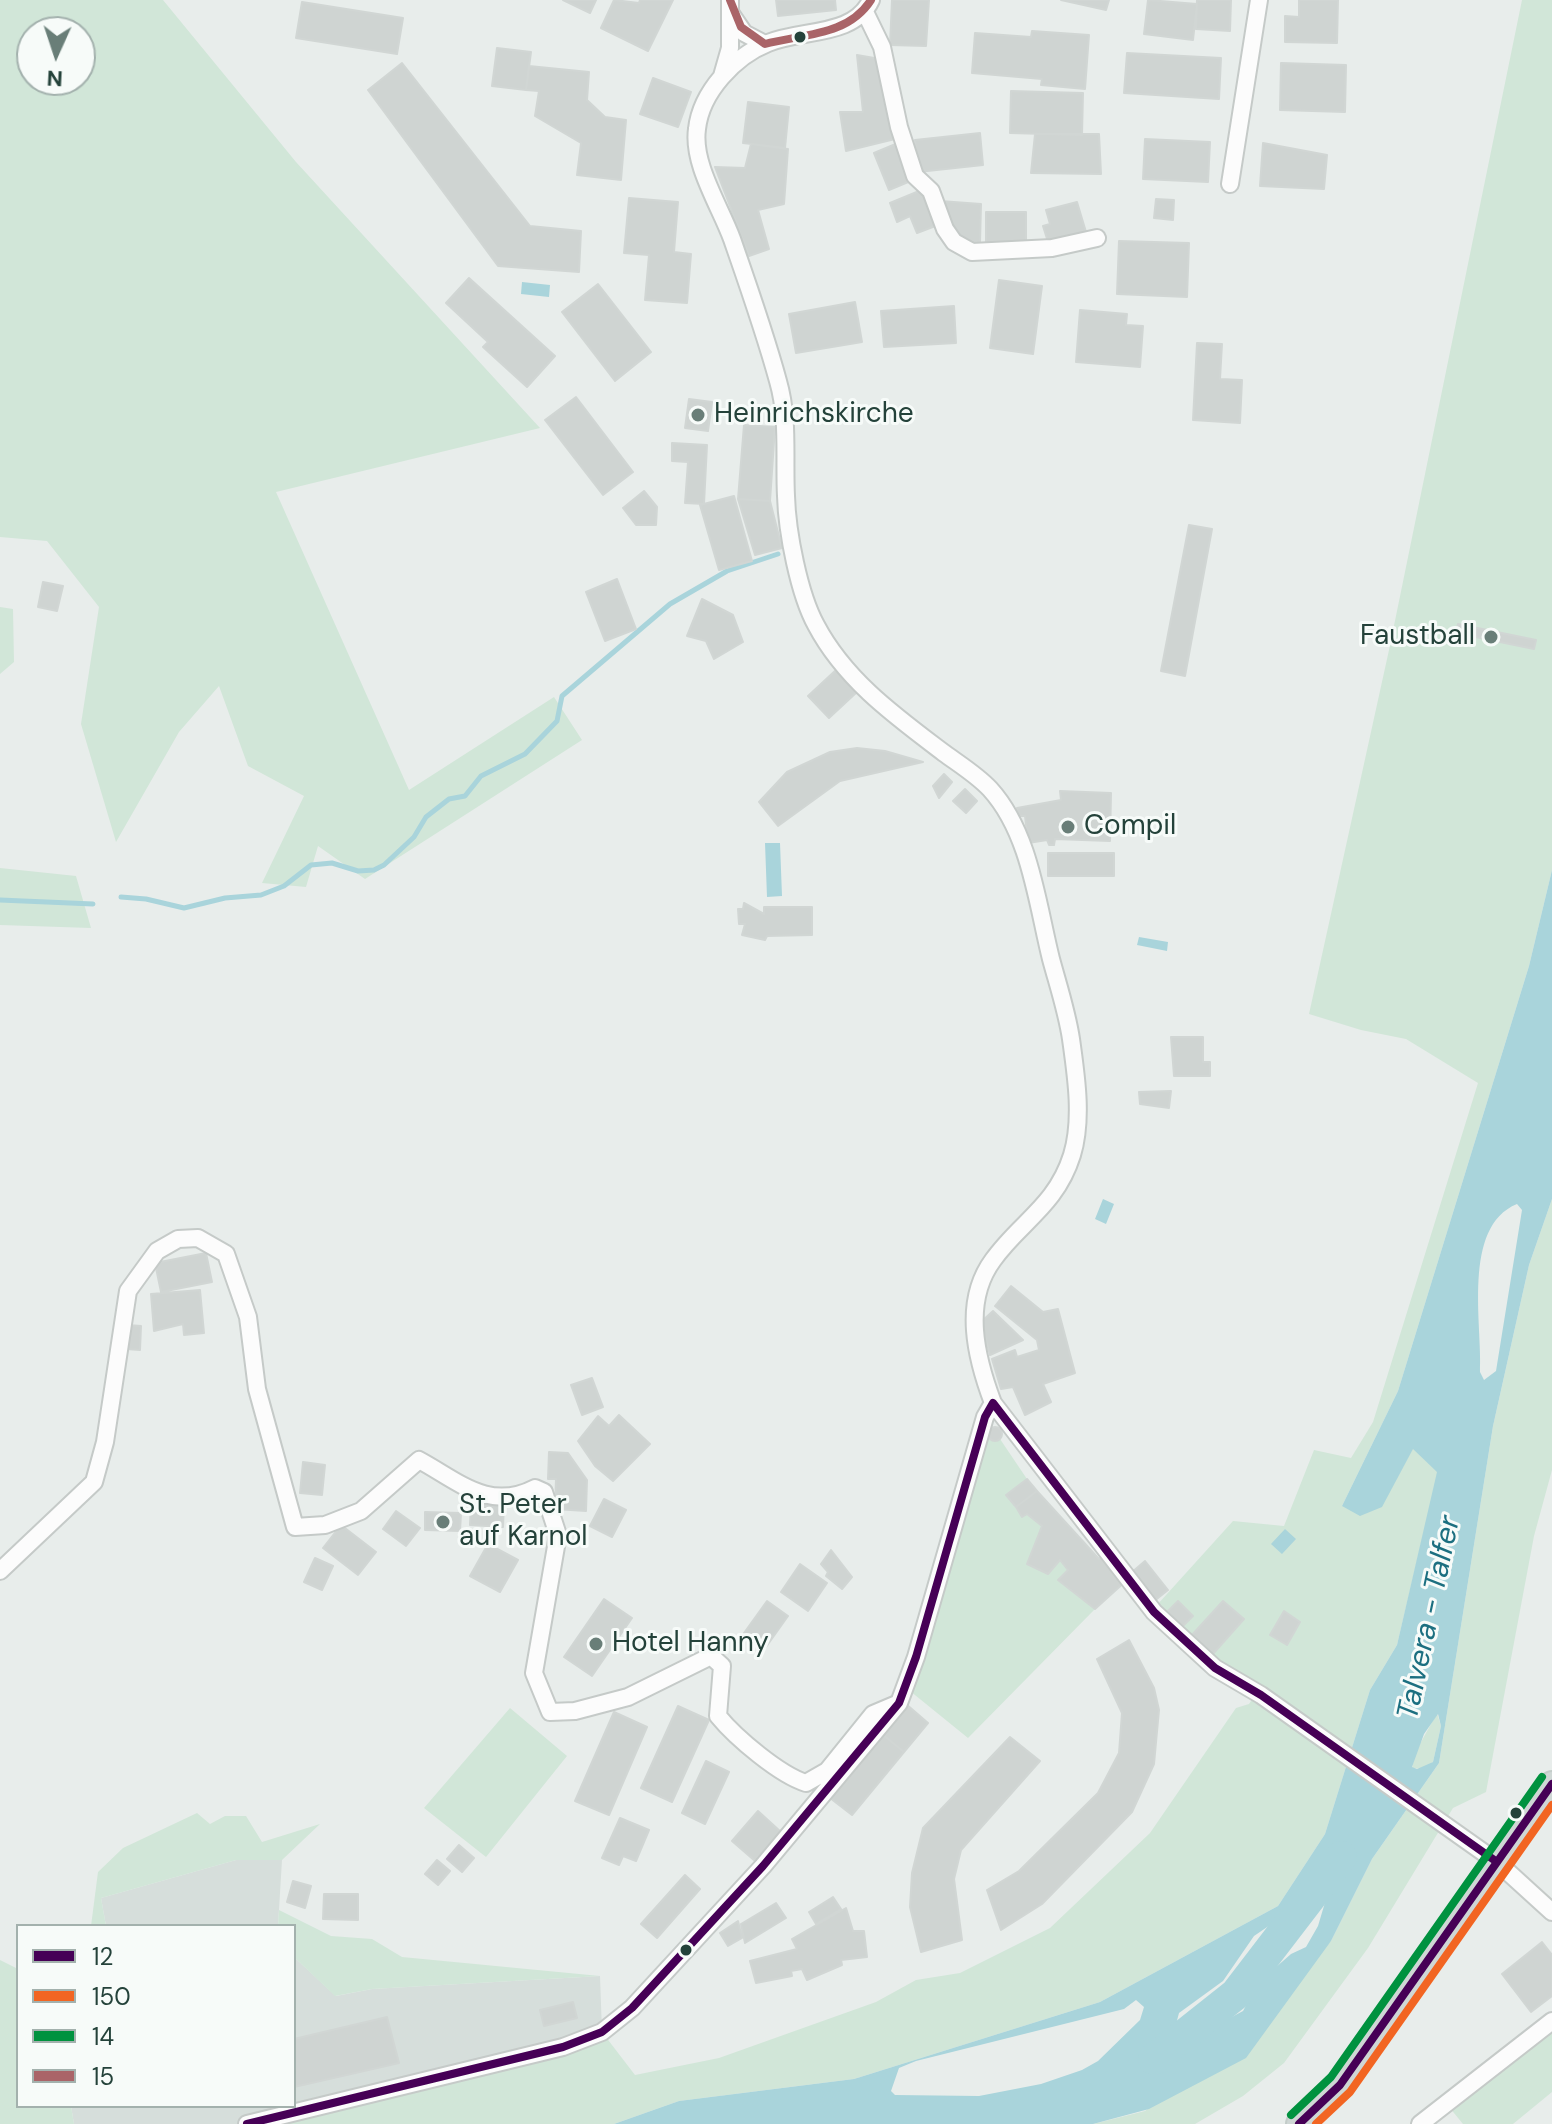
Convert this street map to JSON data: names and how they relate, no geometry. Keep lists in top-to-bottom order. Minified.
{"water":["Talvera - Talfer"],"places":["Heinrichskirche","Faustball","Compil","St. Peter auf Karnol","Hotel Hanny"],"lines":["transit line 15","transit line 12","transit line 14","transit line 150"],"legend":["12","150","14","15"],"north":"bottom"}
